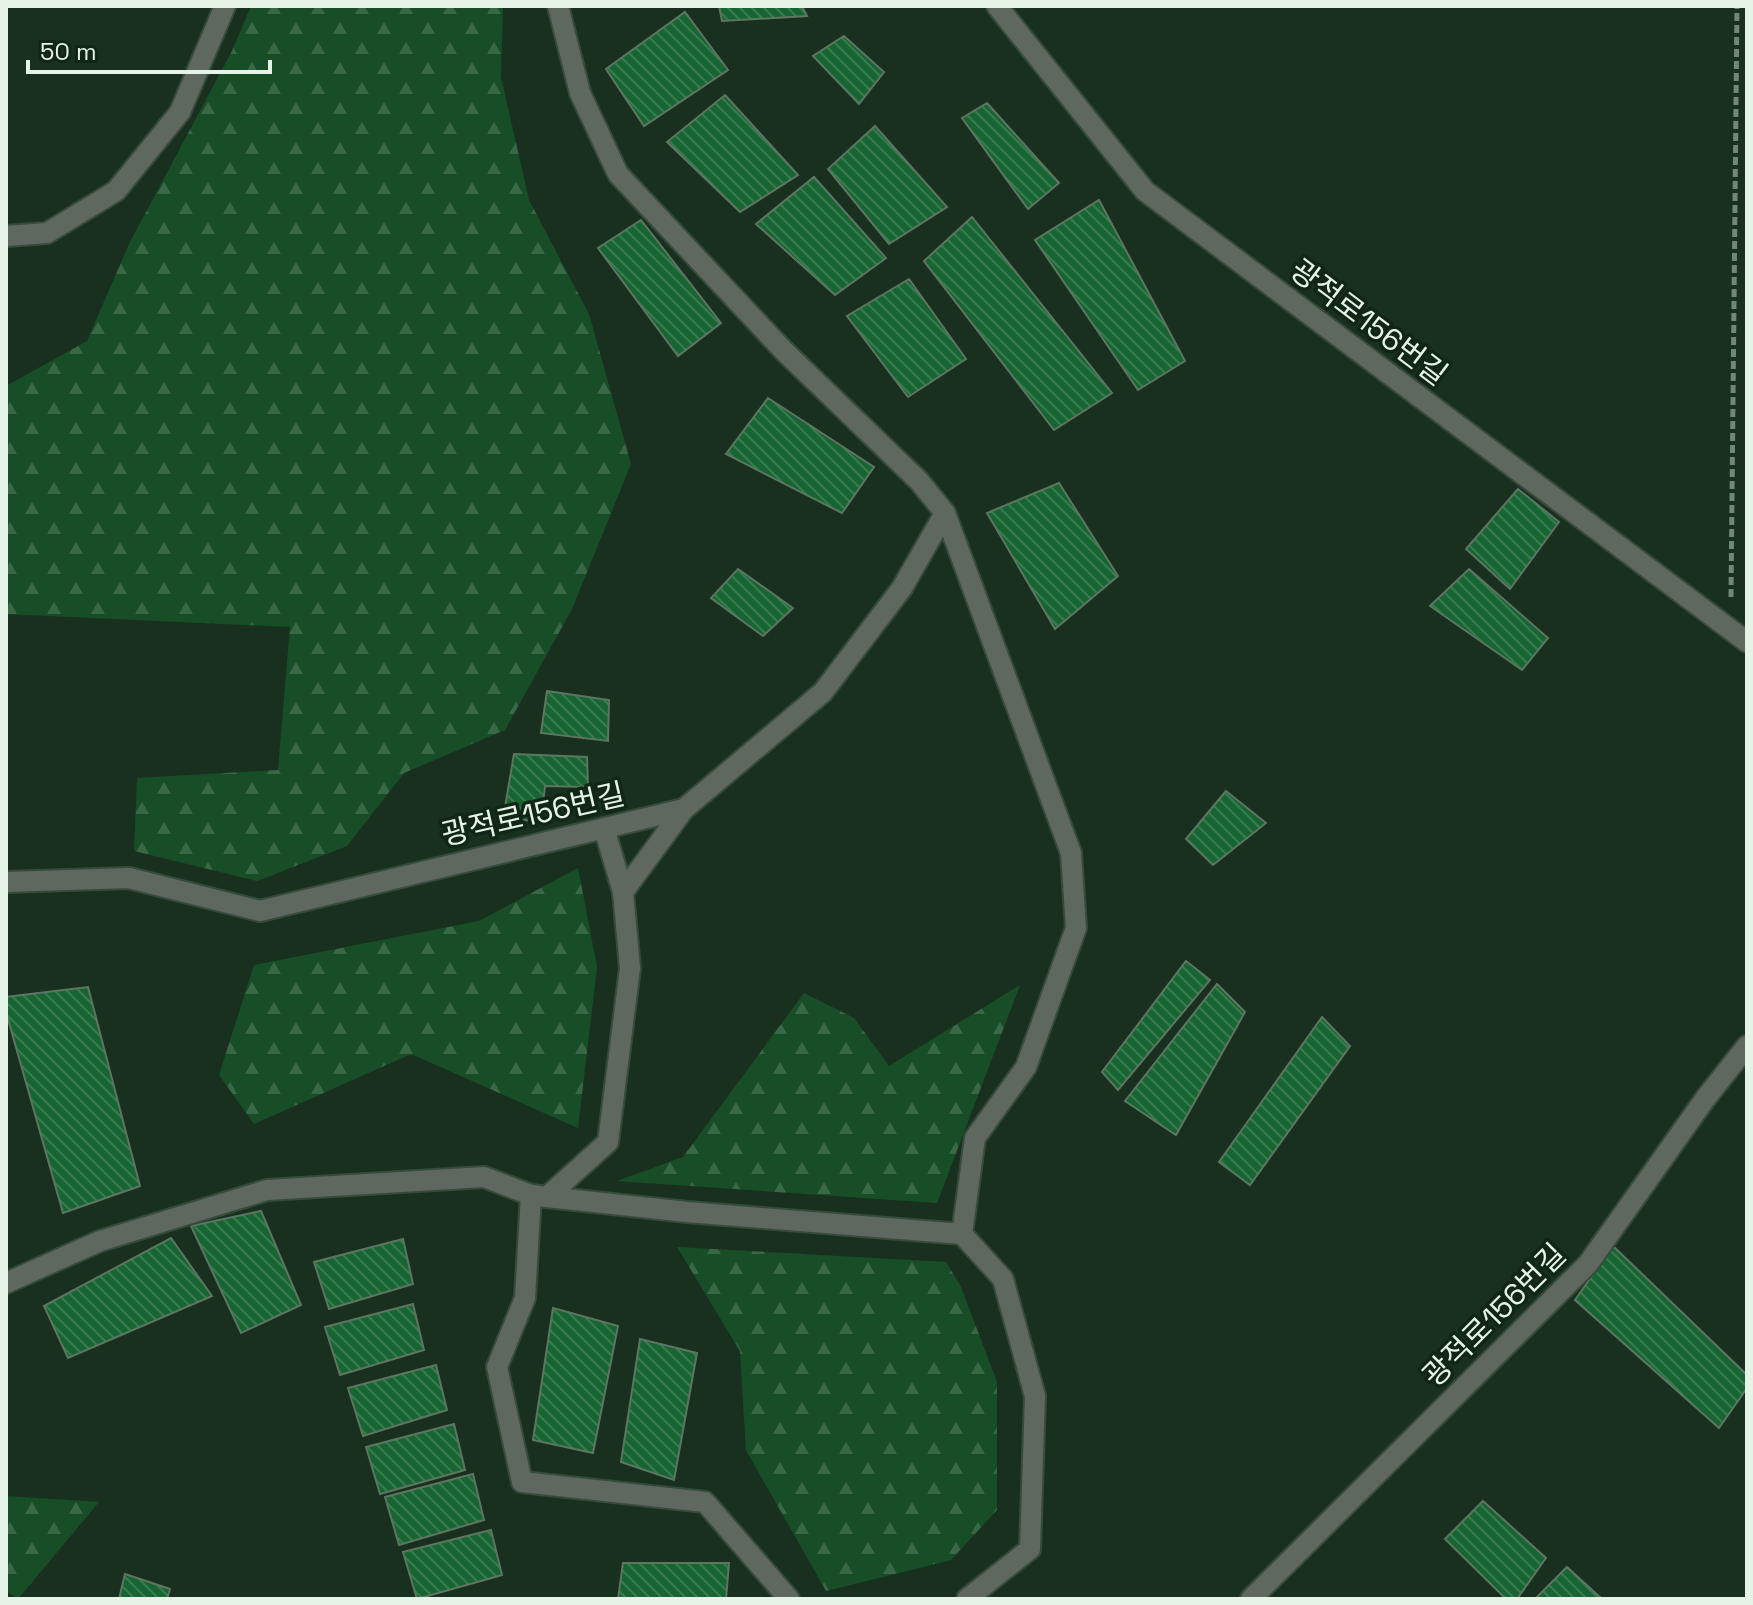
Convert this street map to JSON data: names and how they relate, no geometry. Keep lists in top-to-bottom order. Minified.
{"streets":{"street":["광적로156번길"]},"scale_bar":"50 m"}
